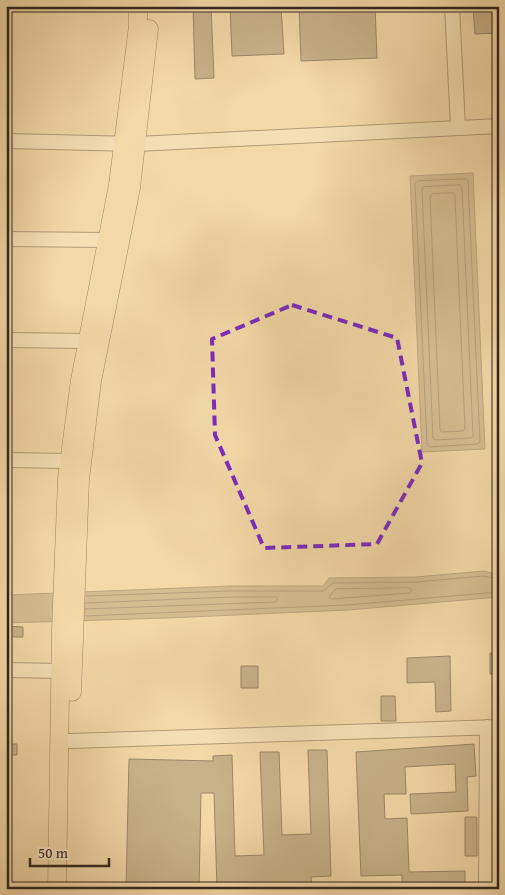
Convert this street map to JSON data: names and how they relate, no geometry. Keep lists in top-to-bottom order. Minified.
{"scale_bar":"50 m"}
